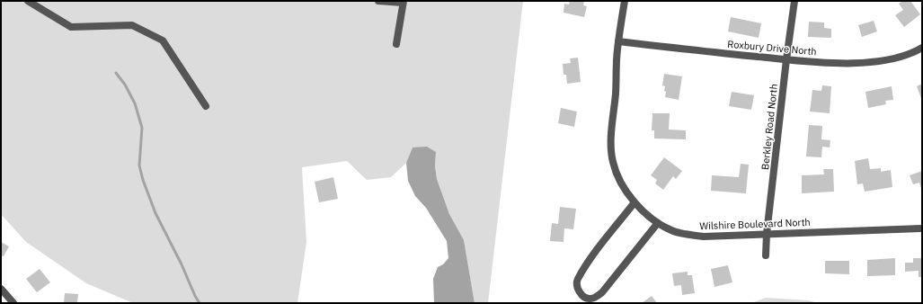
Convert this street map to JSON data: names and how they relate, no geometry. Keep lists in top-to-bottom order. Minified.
{"streets":{"street":["Roxbury Drive North","Berkley Road North","Wilshire Boulevard North"]},"crossings":[["Roxbury Drive North","Berkley Road North"],["Roxbury Drive North","Wilshire Boulevard North"],["Berkley Road North","Wilshire Boulevard North"]]}
